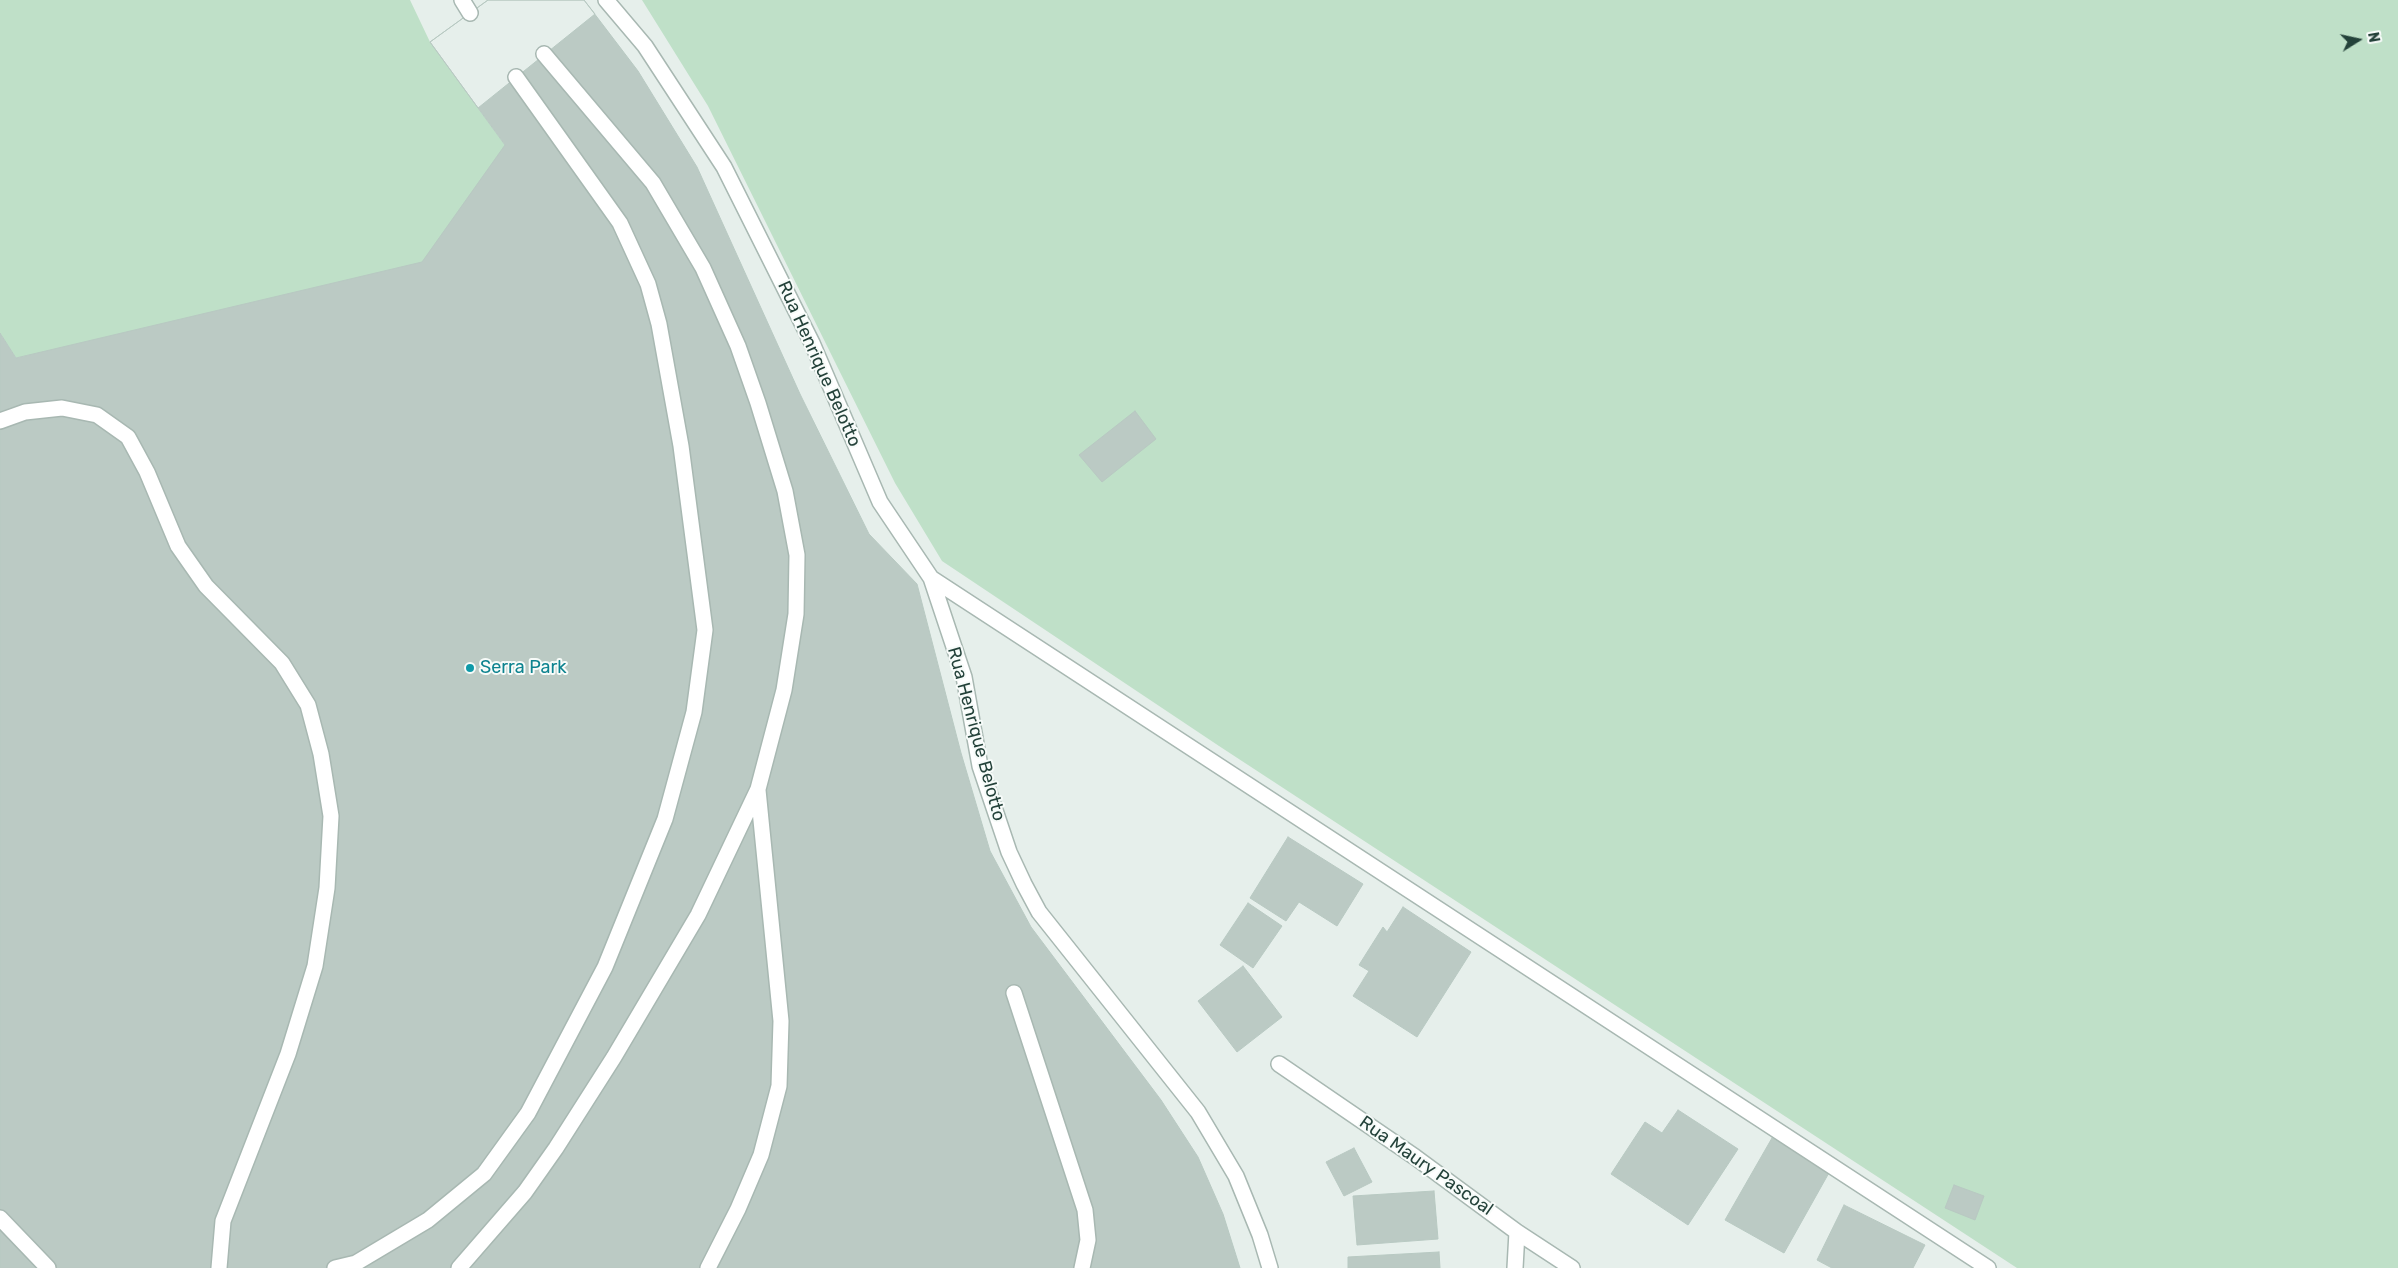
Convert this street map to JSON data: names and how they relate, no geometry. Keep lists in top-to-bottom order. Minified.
{"streets":{"street":["Rua Henrique Belotto","Rua Maury Pascoal"]},"places":["Serra Park"],"north":"right"}
